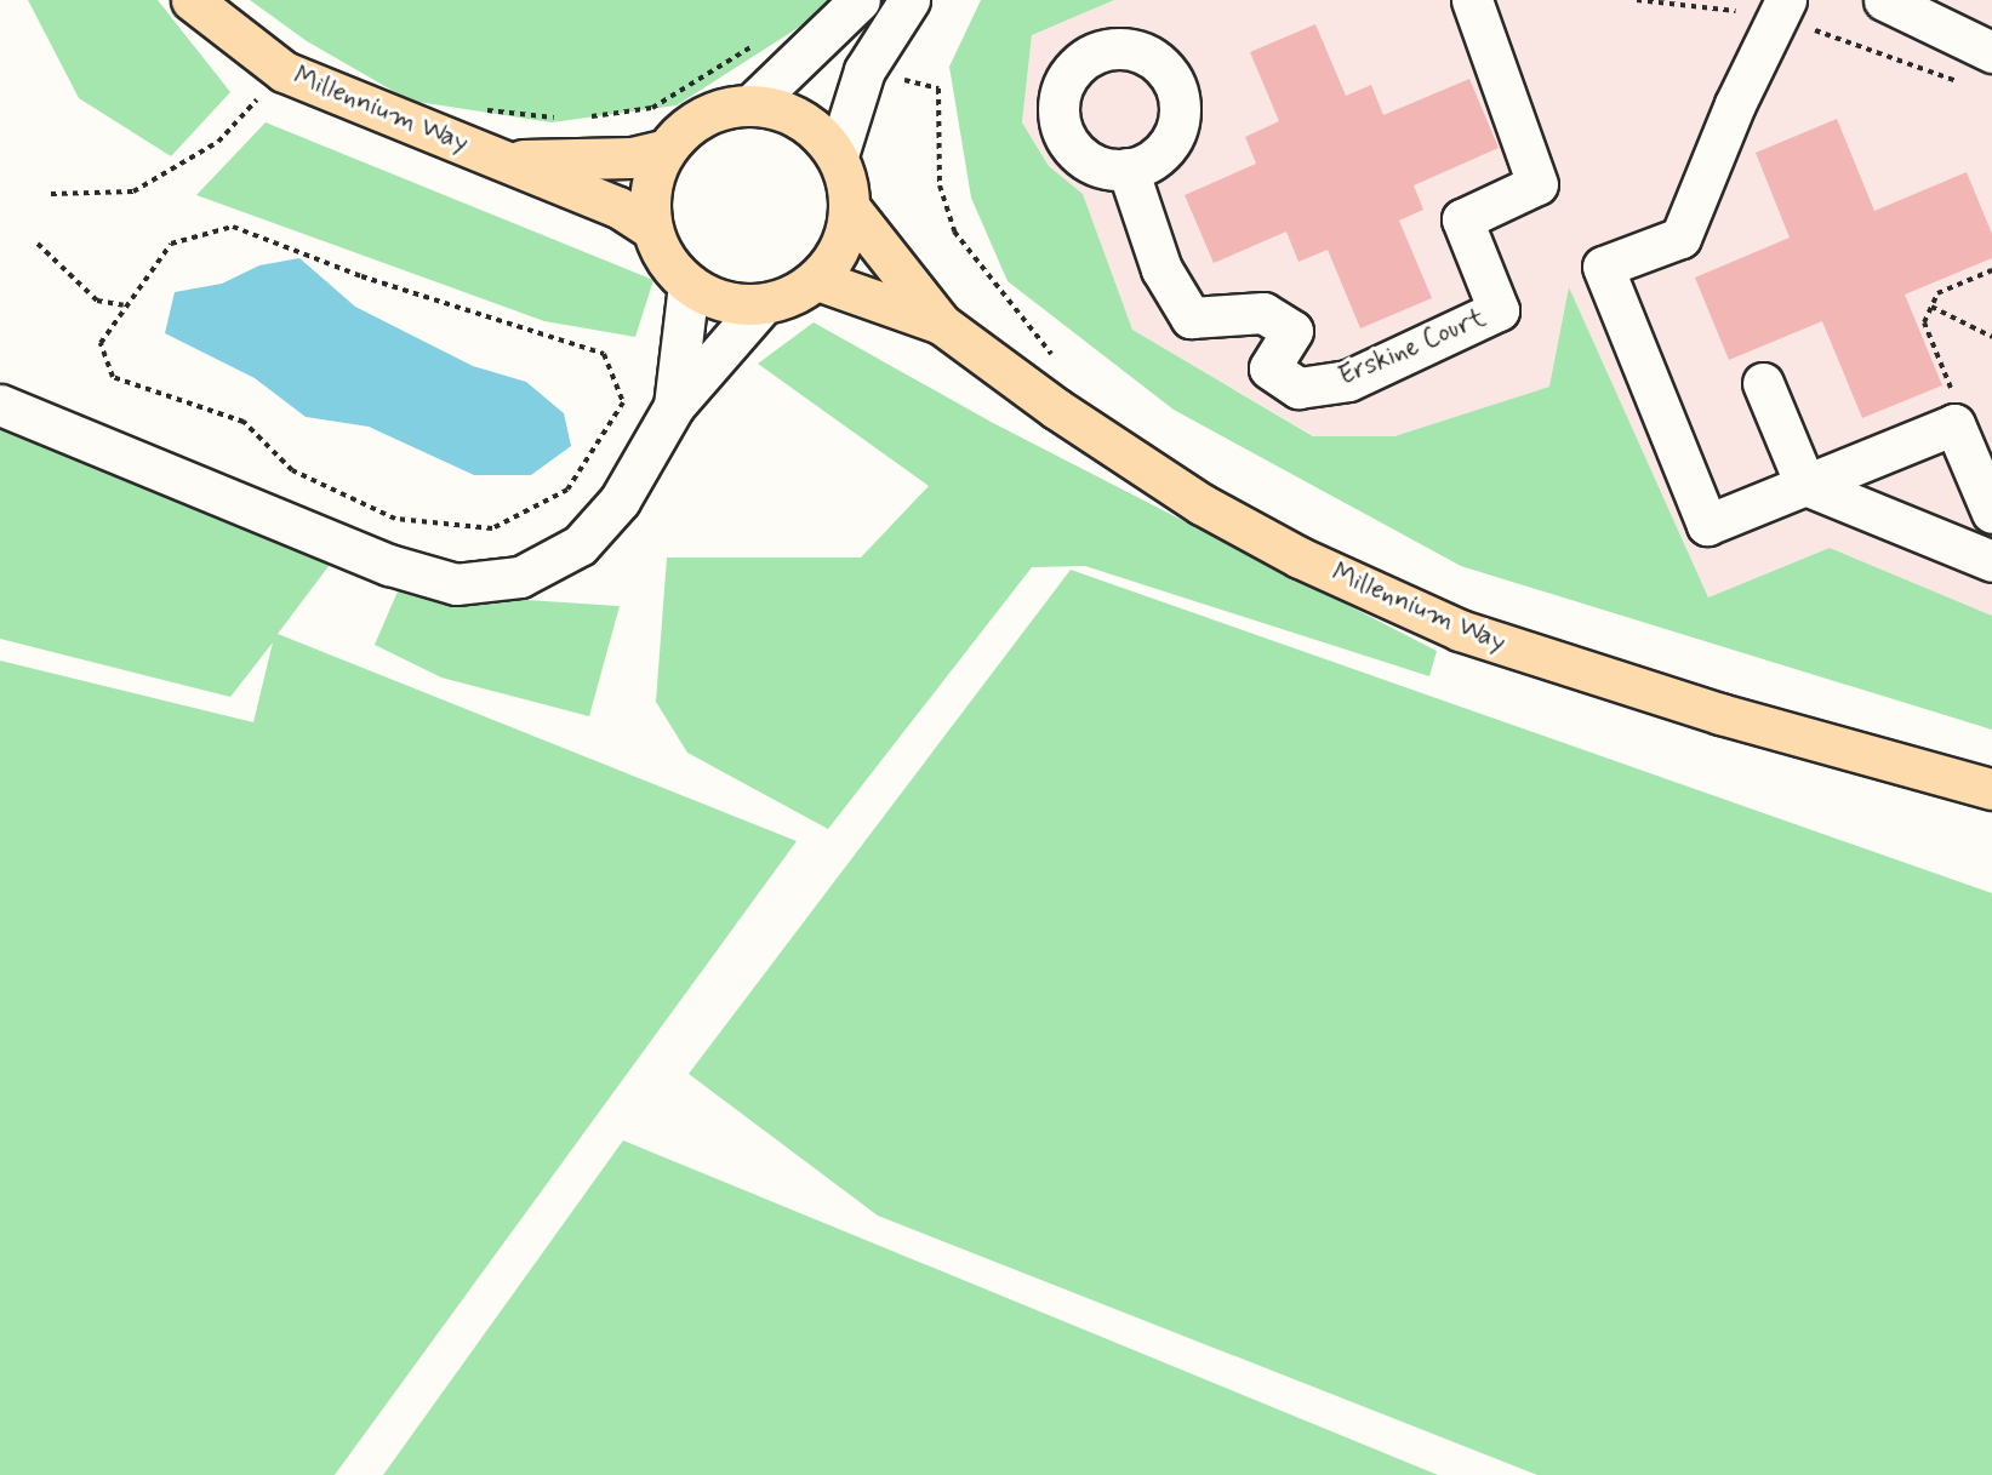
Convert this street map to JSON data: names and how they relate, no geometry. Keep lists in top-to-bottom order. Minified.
{"streets":{"main road":["Millennium Way"],"street":["Erskine Court"]}}
